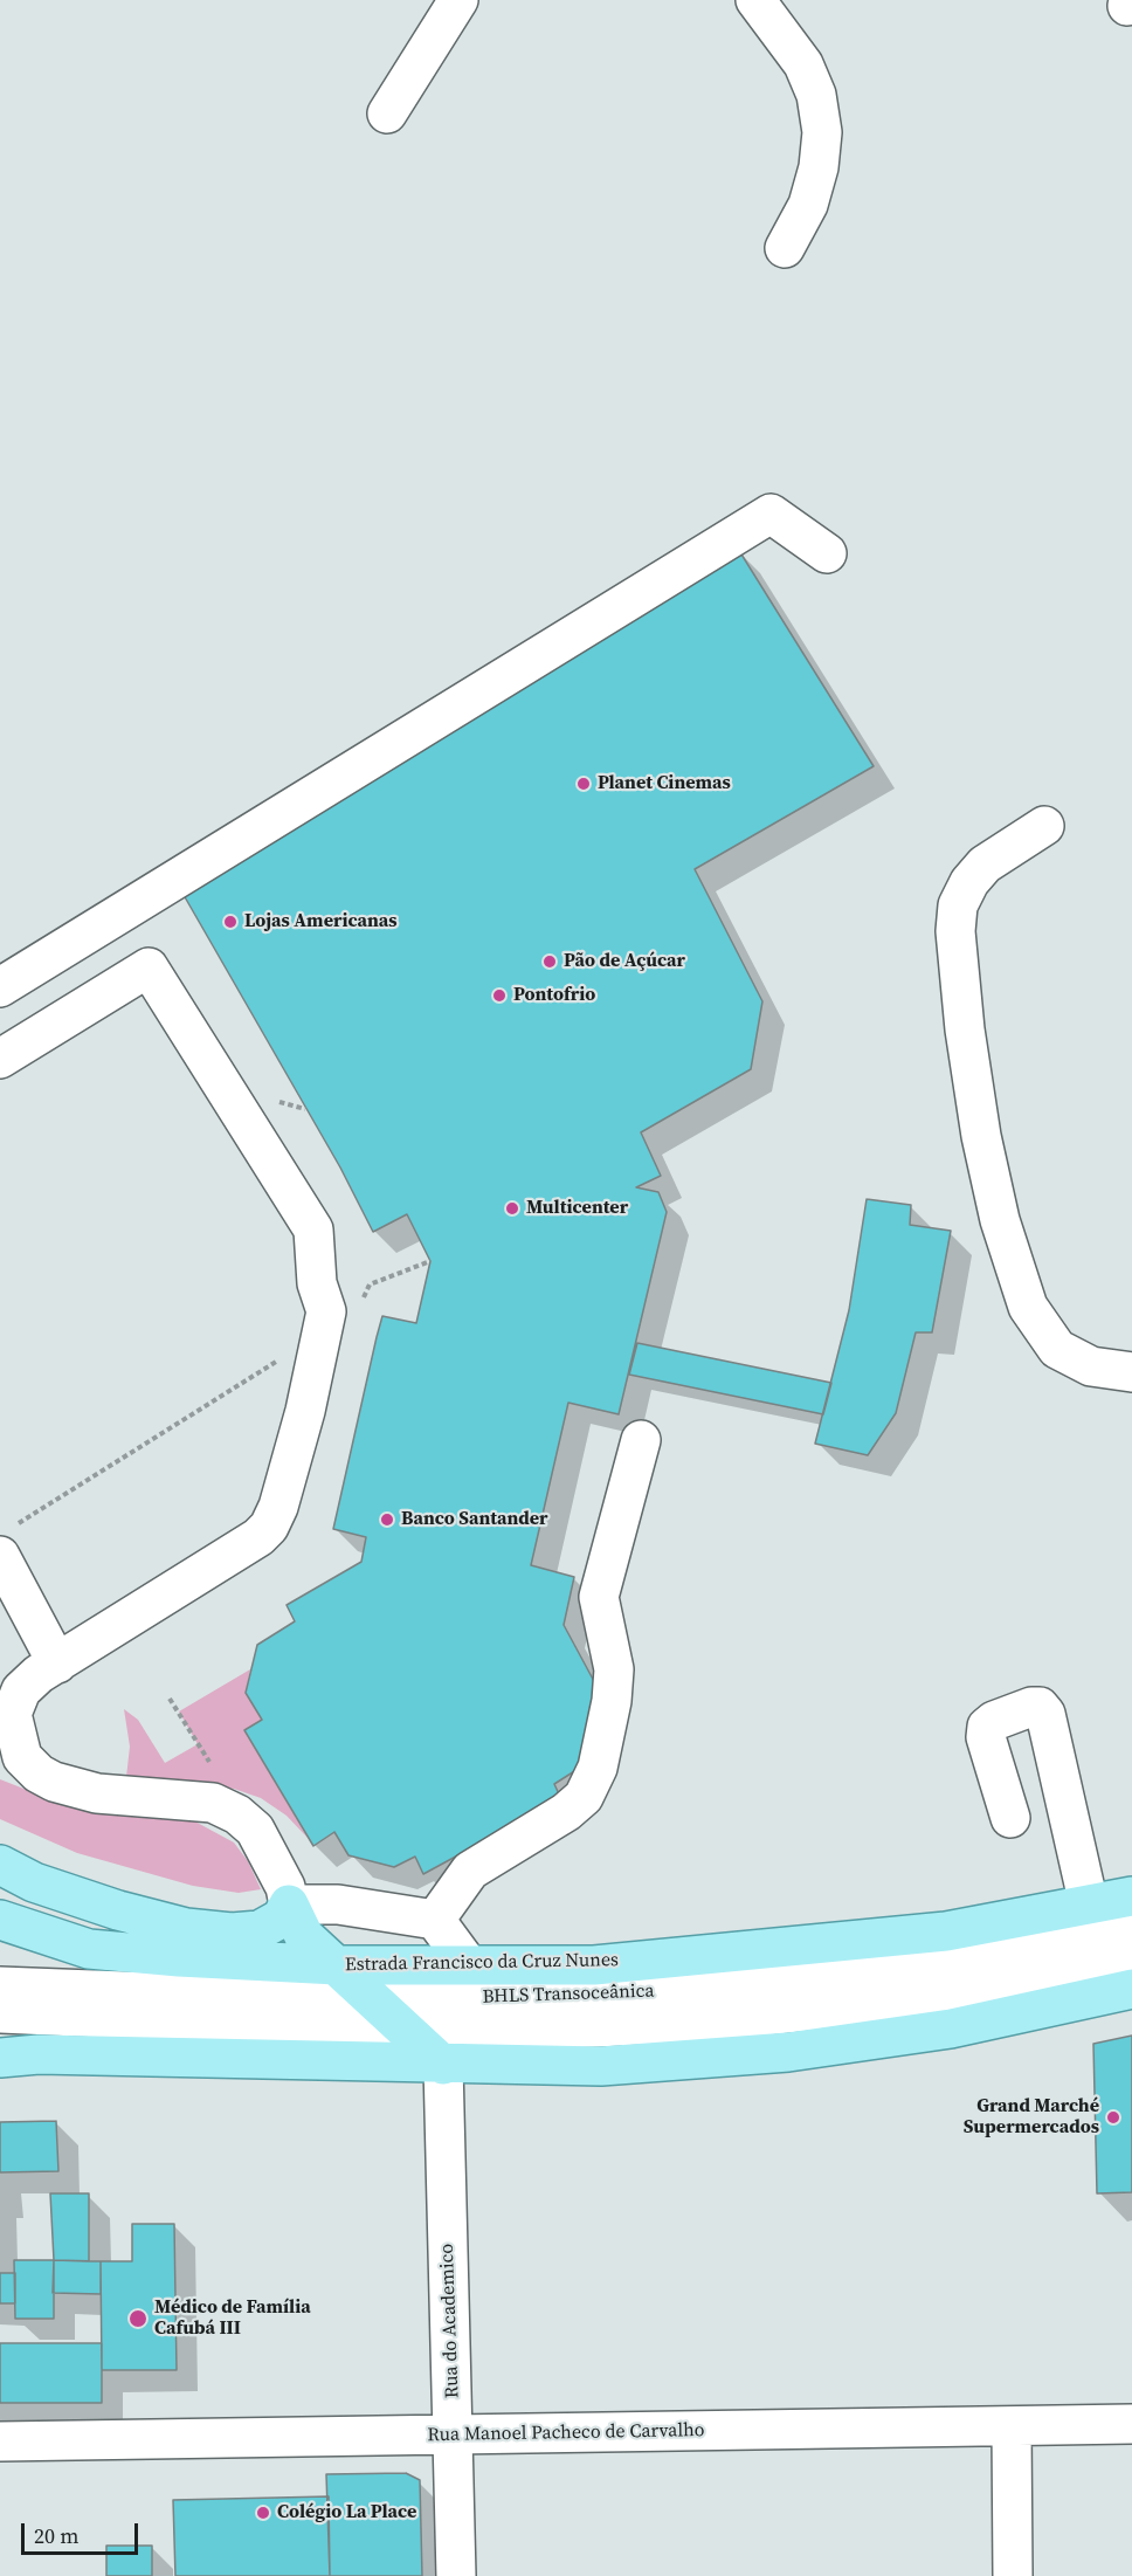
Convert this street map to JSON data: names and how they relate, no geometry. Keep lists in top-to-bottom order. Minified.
{"streets":{"main road":["Estrada Francisco da Cruz Nunes"],"street":["BHLS Transoceânica","Rua do Academico","Rua Manoel Pacheco de Carvalho"]},"crossings":[["Rua do Academico","Rua Manoel Pacheco de Carvalho"]],"places":["Planet Cinemas","Lojas Americanas","Pão de Açúcar","Pontofrio","Multicenter","Banco Santander","Grand Marché Supermercados","Médico de Família Cafubá III","Colégio La Place"],"scale_bar":"20 m"}
